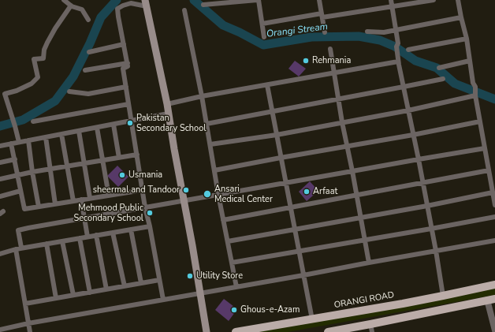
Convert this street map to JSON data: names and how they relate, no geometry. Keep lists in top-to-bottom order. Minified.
{"streets":{"main road":["ORANGI ROAD"]},"water":["Orangi Stream"],"places":["Rehmania","Pakistan Secondary School","Usmania","sheermal and Tandoor","Arfaat","Ansari Medical Center","Mehmood Public Secondary School","Utility Store","Ghous-e-Azam"]}
